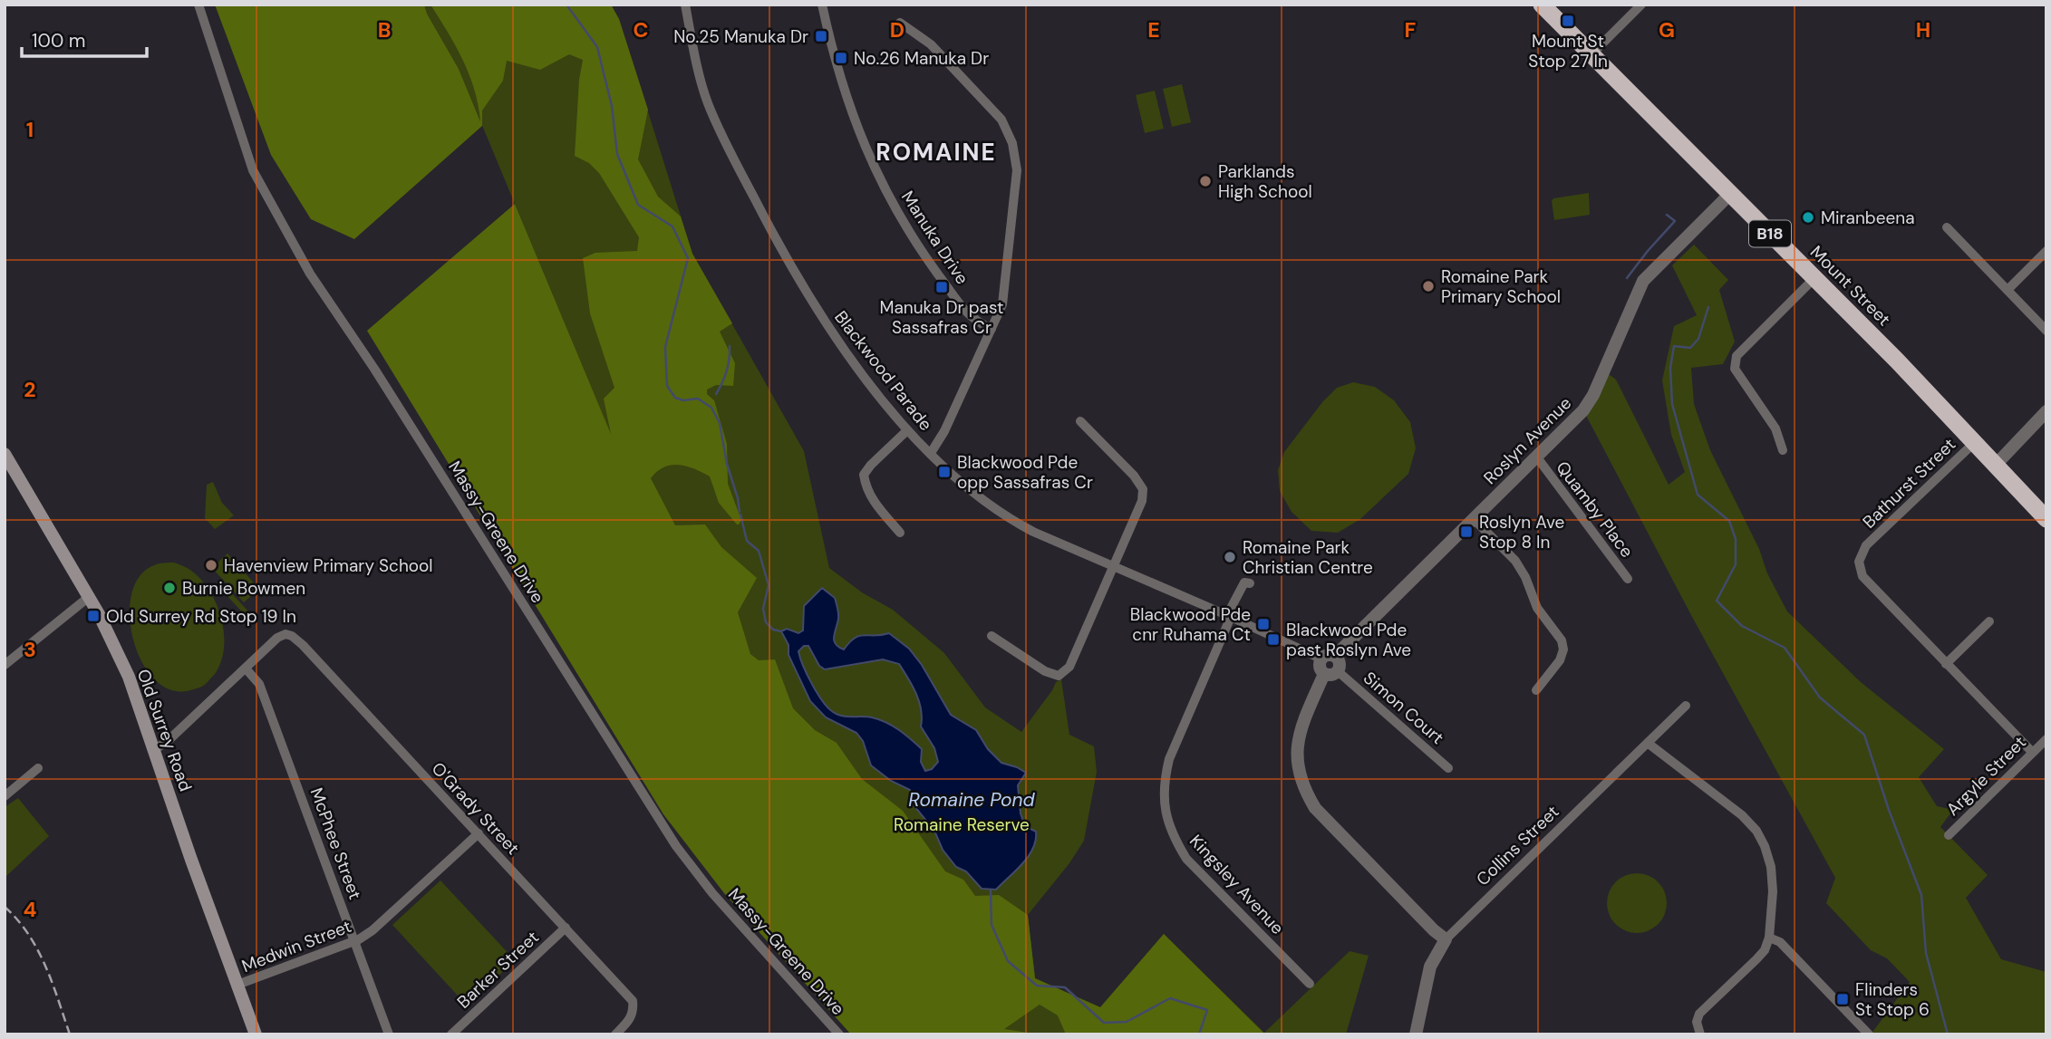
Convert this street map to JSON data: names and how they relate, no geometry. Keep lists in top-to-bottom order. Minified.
{"streets":{"highway":["B18","Mount Street"],"main road":["Old Surrey Road"],"street":["Manuka Drive","Blackwood Parade","Roslyn Avenue","Bathurst Street","Quamby Place","Massy-Greene Drive","Simon Court","Argyle Street","O'Grady Street","McPhee Street","Collins Street","Kingsley Avenue","Medwin Street","Barker Street"]},"crossings":[["Mount Street","Roslyn Avenue"],["Mount Street","Bathurst Street"],["Blackwood Parade","Roslyn Avenue"],["Blackwood Parade","Simon Court"],["Blackwood Parade","Kingsley Avenue"],["Roslyn Avenue","Quamby Place"],["Roslyn Avenue","Simon Court"],["Bathurst Street","Argyle Street"],["Old Surrey Road","Medwin Street"],["O'Grady Street","McPhee Street"],["O'Grady Street","Medwin Street"],["O'Grady Street","Barker Street"],["McPhee Street","Medwin Street"]],"districts":["ROMAINE"],"water":["Romaine Pond"],"parks":["Romaine Reserve"],"places":{"transit":["Mount St Stop 27 In","No.25 Manuka Dr","No.26 Manuka Dr","Manuka Dr past Sassafras Cr","Blackwood Pde opp Sassafras Cr","Roslyn Ave Stop 8 In","Old Surrey Rd Stop 19 In","Blackwood Pde cnr Ruhama Ct","Blackwood Pde past Roslyn Ave","Flinders St Stop 6"],"other":["Parklands High School","Miranbeena","Romaine Park Primary School","Romaine Park Christian Centre","Havenview Primary School","Burnie Bowmen"]},"scale_bar":"100 m","grid":{"columns":["B","C","D","E","F","G","H"],"rows":["1","2","3","4"]}}
